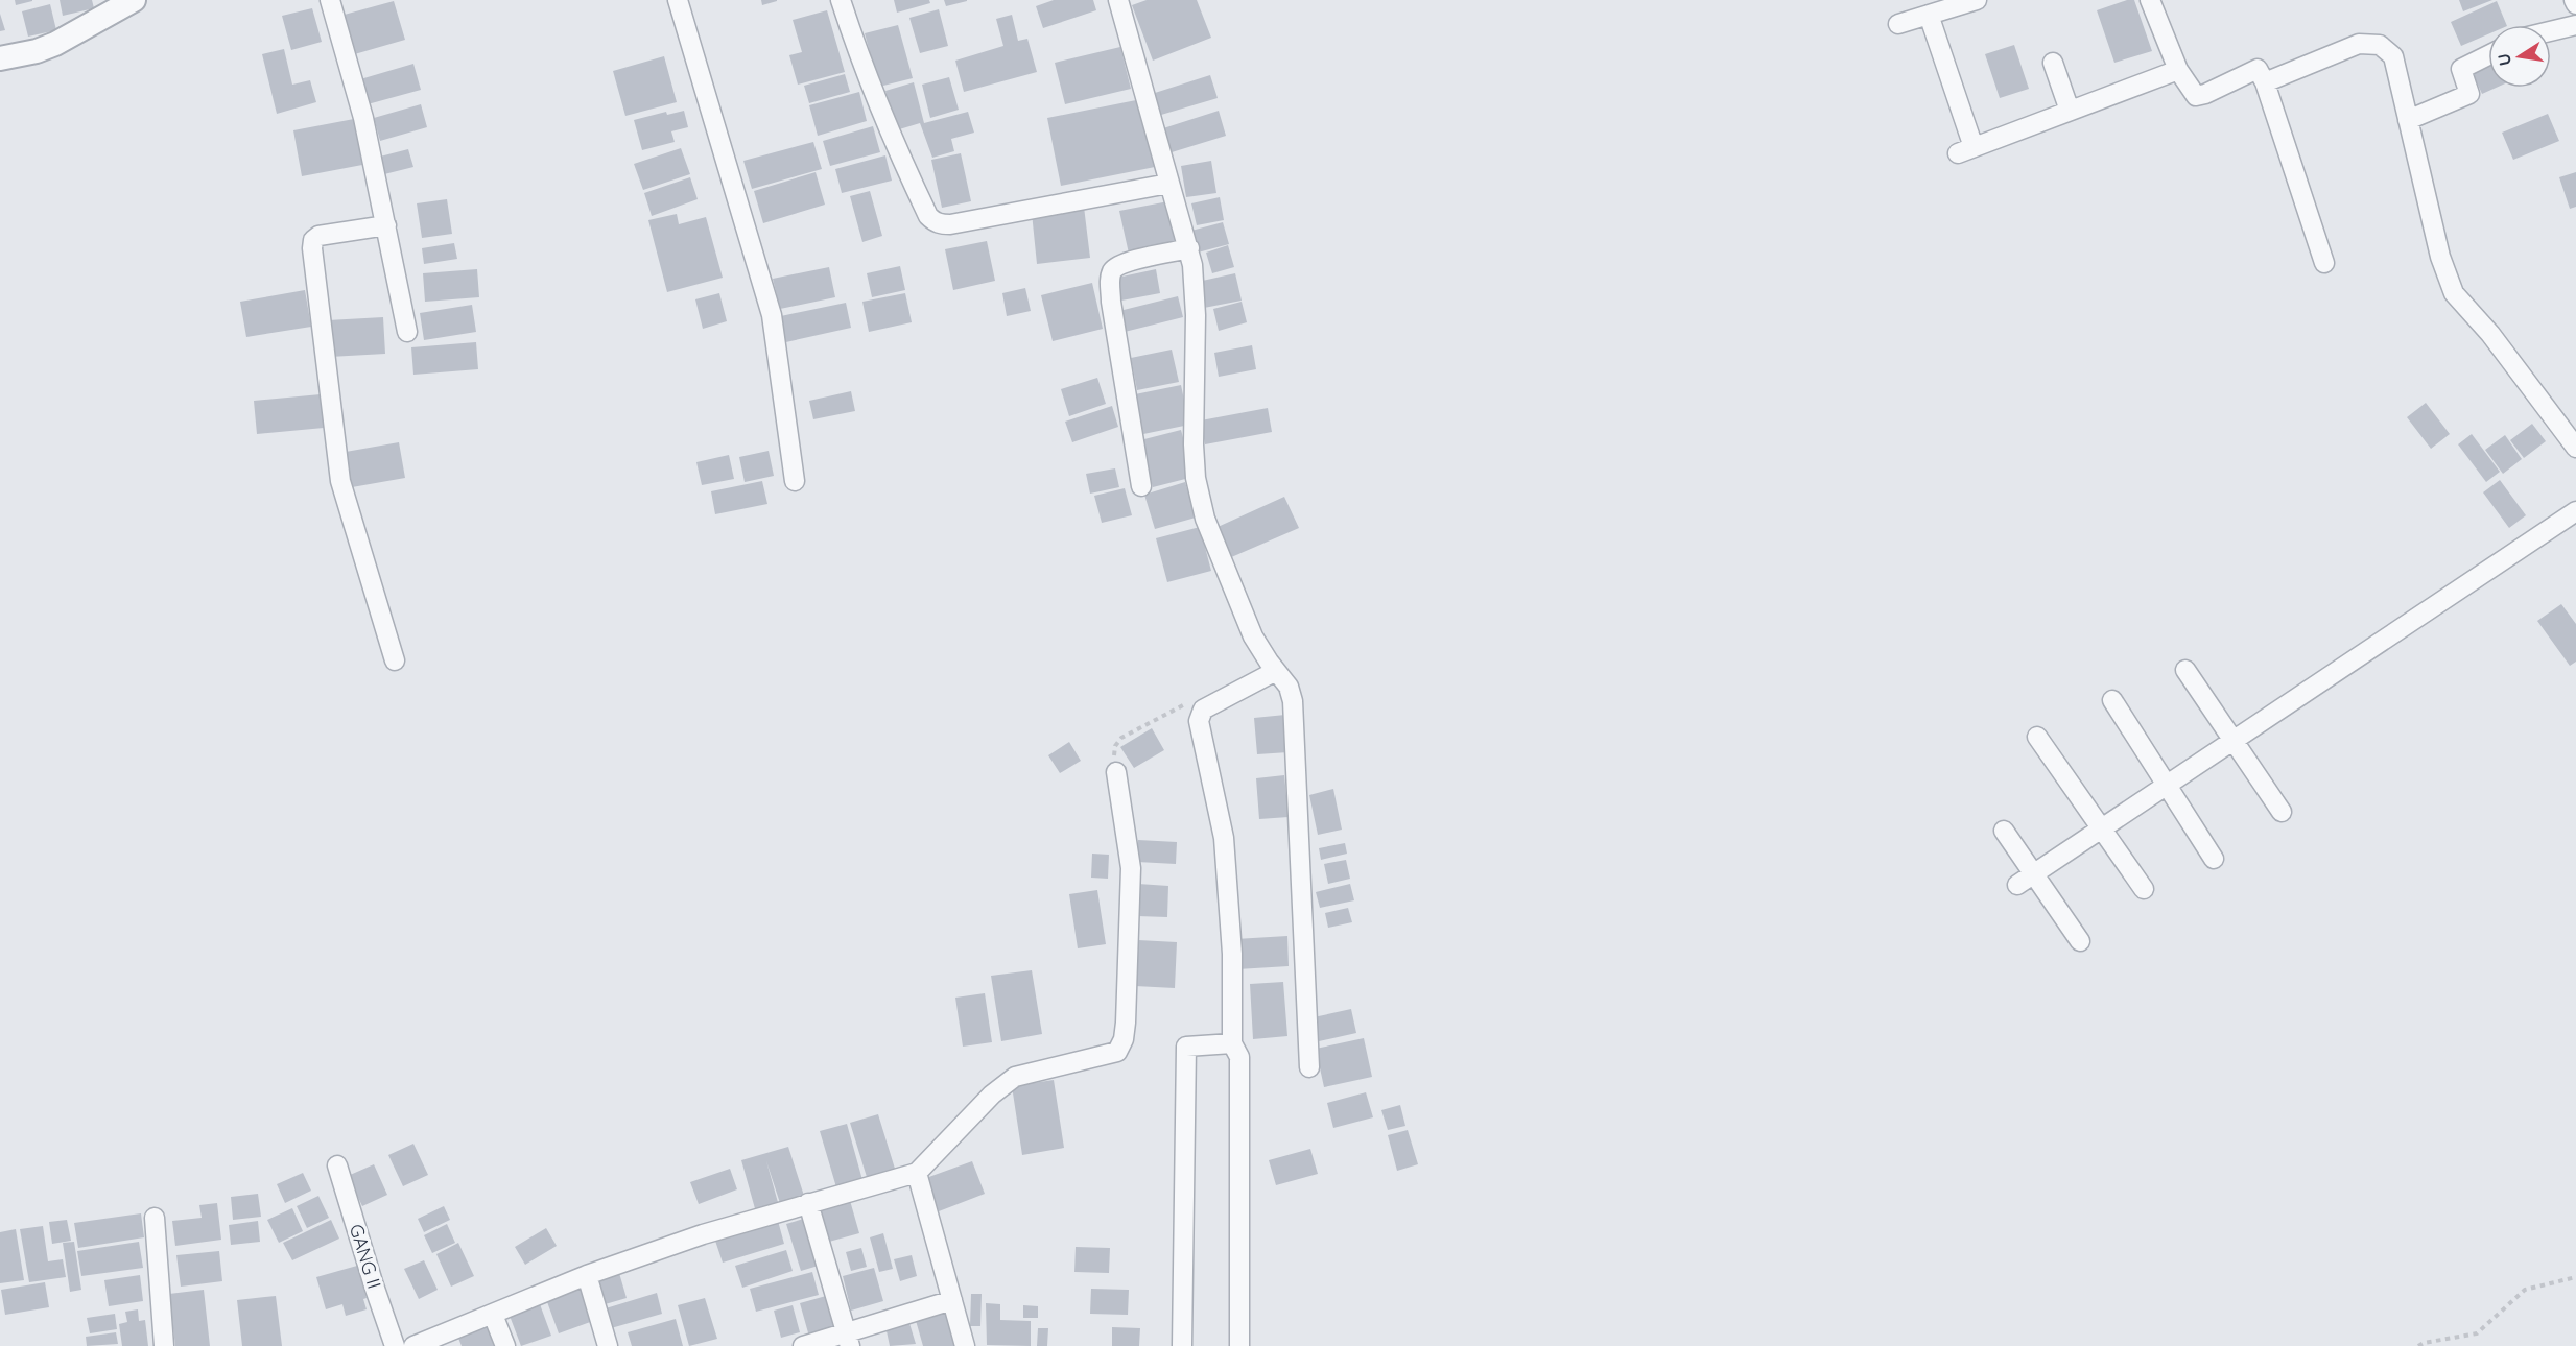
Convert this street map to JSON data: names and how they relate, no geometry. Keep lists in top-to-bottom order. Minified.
{"streets":{"street":["GANG II"]},"north":"left"}
